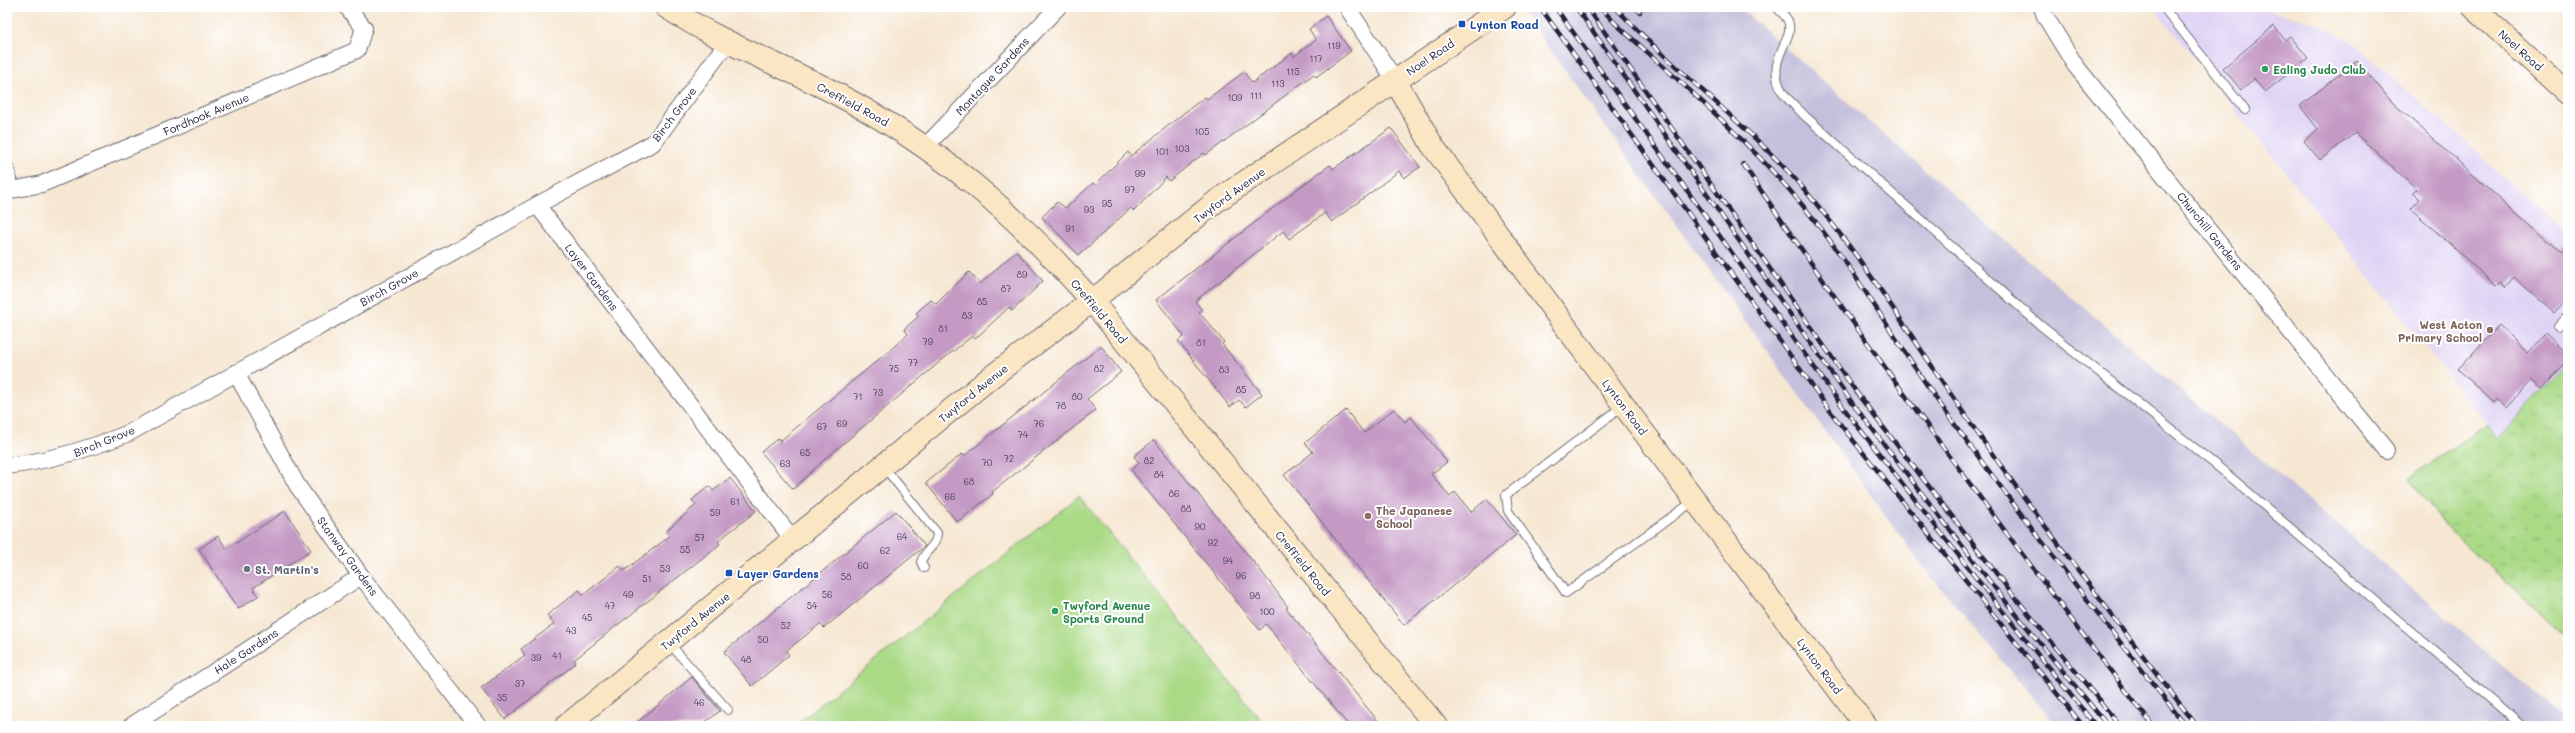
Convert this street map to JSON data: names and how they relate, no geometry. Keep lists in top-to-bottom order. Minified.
{"streets":{"street":["Noel Road","Montague Gardens","Creffield Road","Fordhook Avenue","Birch Grove","Twyford Avenue","Churchill Gardens","Layer Gardens","Lynton Road","Stanway Gardens","Hale Gardens"]},"crossings":[["Noel Road","Twyford Avenue"],["Noel Road","Lynton Road"],["Montague Gardens","Creffield Road"],["Creffield Road","Birch Grove"],["Creffield Road","Twyford Avenue"],["Birch Grove","Layer Gardens"],["Birch Grove","Stanway Gardens"],["Twyford Avenue","Layer Gardens"],["Twyford Avenue","Lynton Road"],["Stanway Gardens","Hale Gardens"]],"places":{"transit":["Lynton Road","Layer Gardens"],"other":["Ealing Judo Club","West Acton Primary School","The Japanese School","St. Martin's","Twyford Avenue Sports Ground"]},"house_numbers":["119","117","115","113","111","109","105","103","101","99","97","95","93","91","89","87","85","83","81","79","81","77","75","82","83","85","73","71","80","78","69","76","67","74","65","72","82","70","63","84","68","86","66","61","88","59","90","64","57","92","55","62","94","60","53","96","58","51","49","56","98","47","54","100","45","52","43","50","41","39","48","37","35","46"]}
